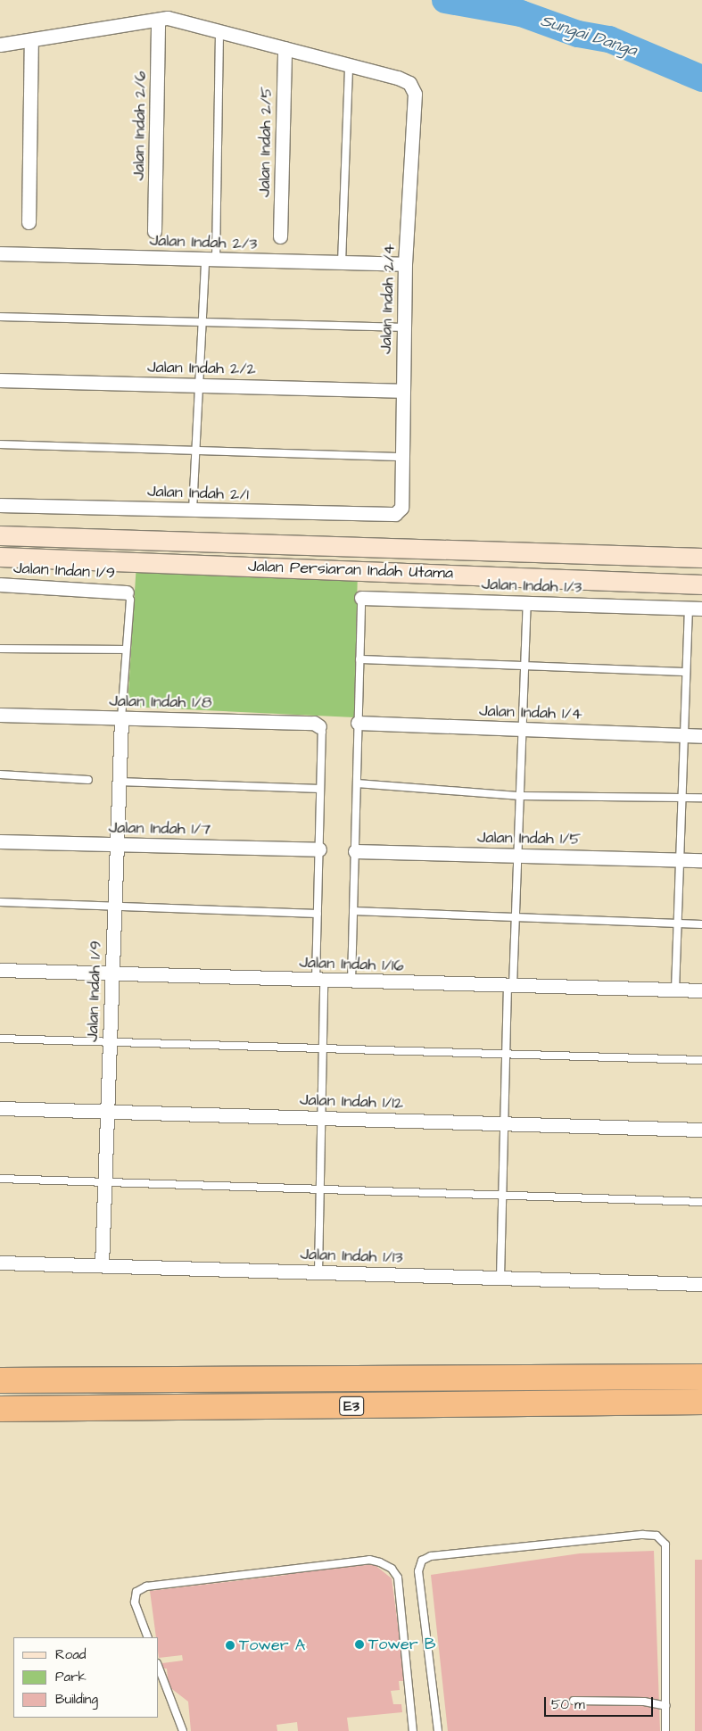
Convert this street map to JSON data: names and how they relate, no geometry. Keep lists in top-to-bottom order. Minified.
{"streets":{"highway":["E3"],"main road":["Jalan Persiaran Indah Utama"],"street":["Jalan Indah 2/6","Jalan Indah 2/5","Jalan Indah 2/3","Jalan Indah 2/4","Jalan Indah 2/2","Jalan Indah 2/1","Jalan Indan 1/9","Jalan Indah 1/3","Jalan Indah 1/8","Jalan Indah 1/4","Jalan Indah 1/7","Jalan Indah 1/5","Jalan Indah 1/16","Jalan Indah 1/9","Jalan Indah 1/12","Jalan Indah 1/13"]},"crossings":[["Jalan Indah 2/3","Jalan Indah 2/4"],["Jalan Indah 2/4","Jalan Indah 2/2"],["Jalan Indah 2/4","Jalan Indah 2/1"],["Jalan Indah 1/8","Jalan Indah 1/9"],["Jalan Indah 1/7","Jalan Indah 1/9"],["Jalan Indah 1/16","Jalan Indah 1/9"],["Jalan Indah 1/9","Jalan Indah 1/12"],["Jalan Indah 1/9","Jalan Indah 1/13"]],"water":["Sungai Danga"],"places":["Tower B","Tower A"],"legend":["Road","Park","Building"],"scale_bar":"50 m"}
